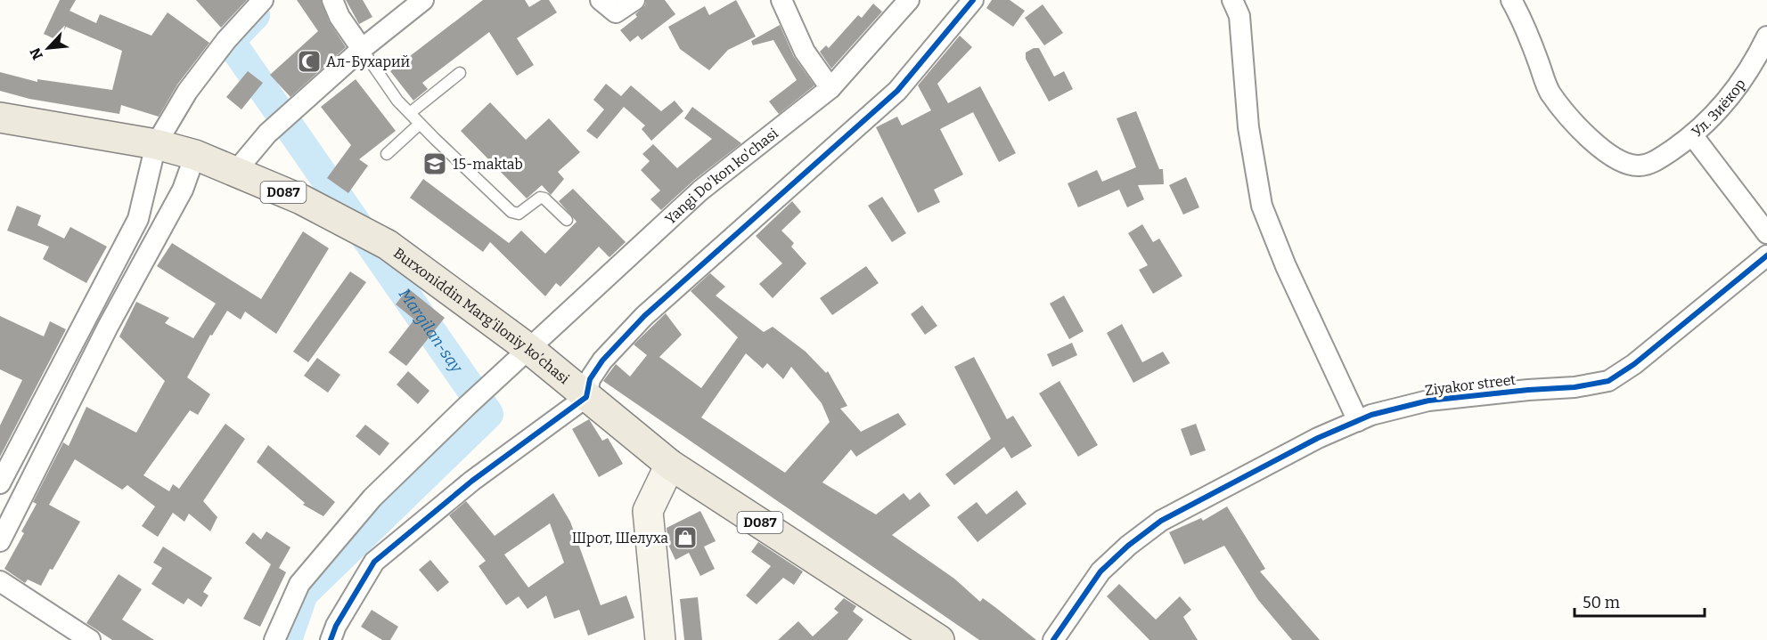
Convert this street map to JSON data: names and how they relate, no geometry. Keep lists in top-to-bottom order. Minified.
{"streets":{"main road":["D087","Burxoniddin Marg’iloniy ko’chasi"],"street":["Ул. Зиёкор","Yangi Do'kon ko'chasi","Ziyakor street"]},"crossings":[["Yangi Do'kon ko'chasi","Burxoniddin Marg’iloniy ko’chasi"]],"water":["Margilan-say"],"places":{"mosque":["Ал-Бухарий"],"school or university":["15-maktab"],"shop":["Шрот, Шелуха"]},"scale_bar":"50 m","north":"bottom left"}
